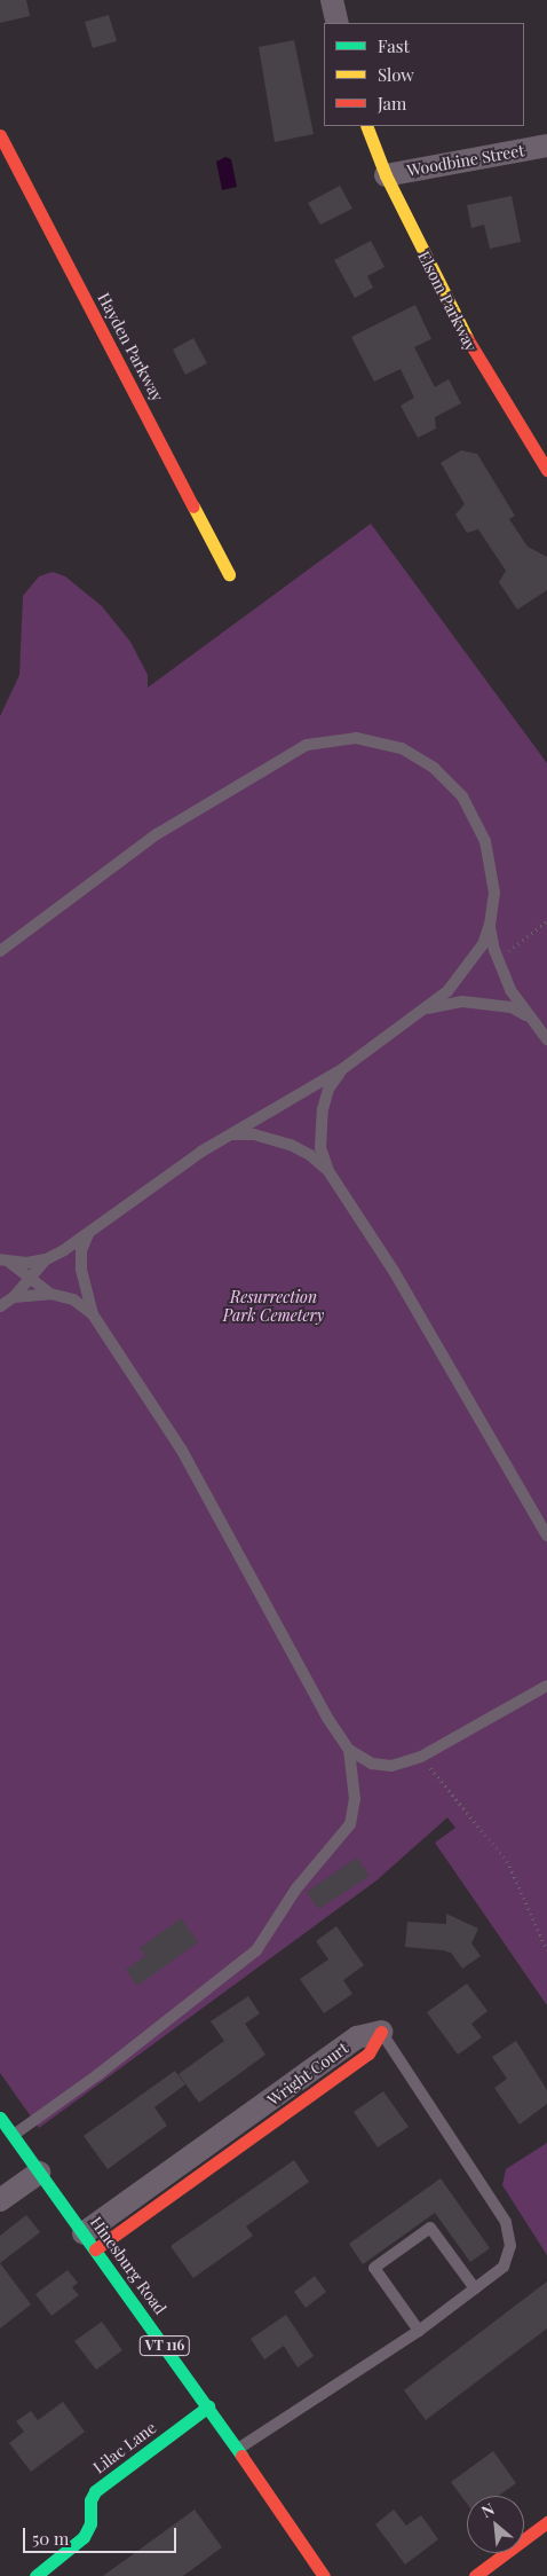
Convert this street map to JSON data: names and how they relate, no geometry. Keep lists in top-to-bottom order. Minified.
{"streets":{"street":["Woodbine Street","Elsom Parkway","Hayden Parkway","Wright Court","Hinesburg Road","VT 116","Lilac Lane"]},"crossings":[["Woodbine Street","Elsom Parkway"],["Wright Court","Hinesburg Road"],["Hinesburg Road","Lilac Lane"]],"parks":["Resurrection Park Cemetery"],"legend":["Fast","Slow","Jam"],"scale_bar":"50 m","north":"top left"}
